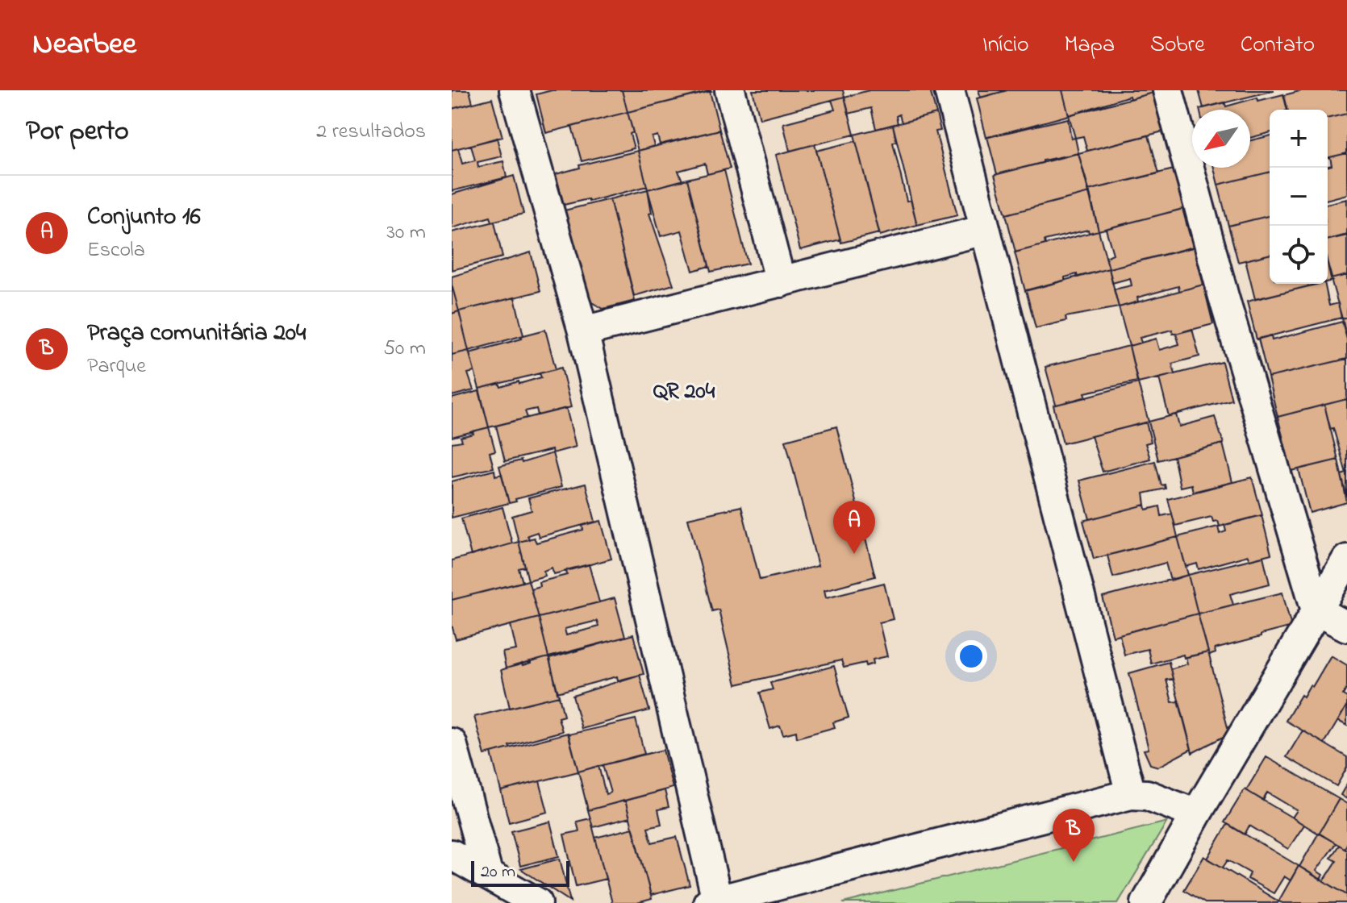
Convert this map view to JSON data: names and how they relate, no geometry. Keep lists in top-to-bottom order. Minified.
{"districts":["QR 204"],"scale_bar":"20 m","north":"bottom left","page":{"header":"Nearbee","nav":["Início","Mapa","Sobre","Contato"],"heading":["Por perto","2 resultados"],"map_buttons":["+","−"],"list":[{"mark":"A","name":"Conjunto 16","note":"Escola","value":"30 m"},{"mark":"B","name":"Praça comunitária 204","note":"Parque","value":"50 m"}],"pins":["A","B"],"scale":"20 m"}}
